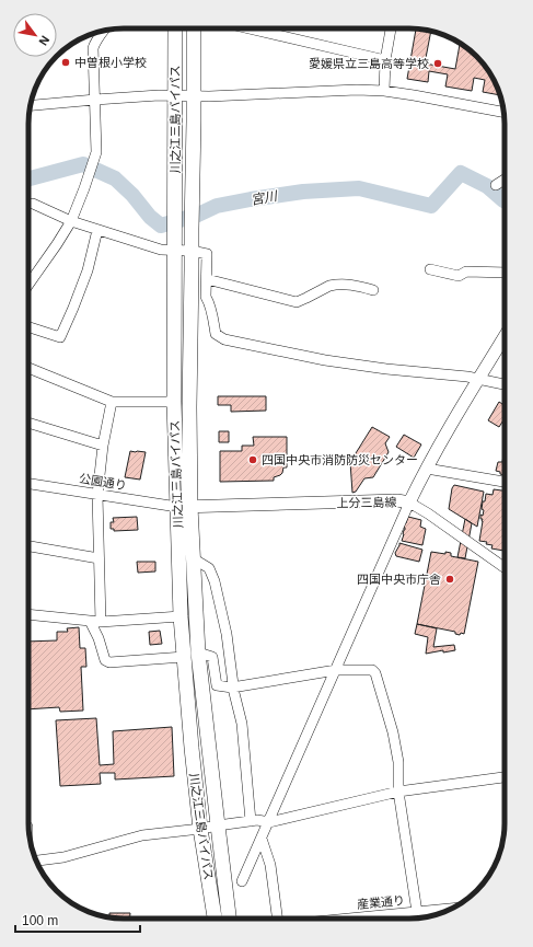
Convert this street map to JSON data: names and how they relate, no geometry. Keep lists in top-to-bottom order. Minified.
{"streets":{"highway":["川之江三島バイパス"],"main road":["上分三島線"],"street":["公園通り","産業通り"]},"crossings":[["川之江三島バイパス","公園通り"],["川之江三島バイパス","上分三島線"],["公園通り","上分三島線"]],"water":["宮川"],"places":["中曽根小学校","愛媛県立三島高等学校","四国中央市消防防災センター","四国中央市庁舎"],"scale_bar":"100 m","north":"bottom right"}
